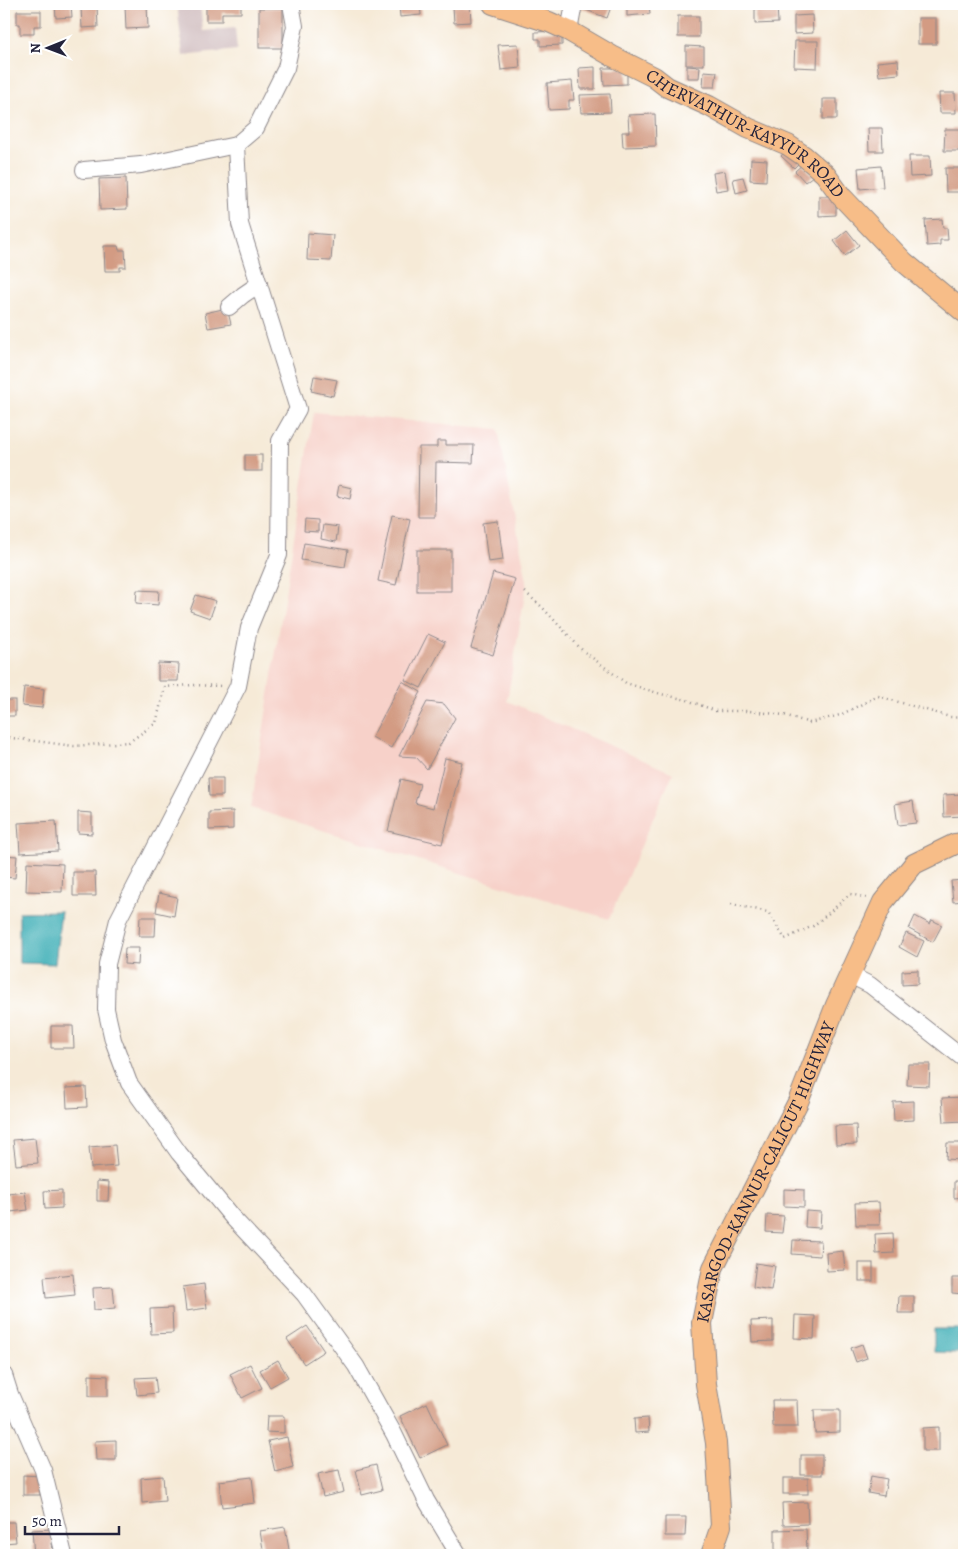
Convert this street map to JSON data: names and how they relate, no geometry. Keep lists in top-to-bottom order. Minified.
{"streets":{"main road":["CHERVATHUR-KAYYUR ROAD","KASARGOD-KANNUR-CALICUT HIGHWAY"]},"scale_bar":"50 m","north":"left"}
